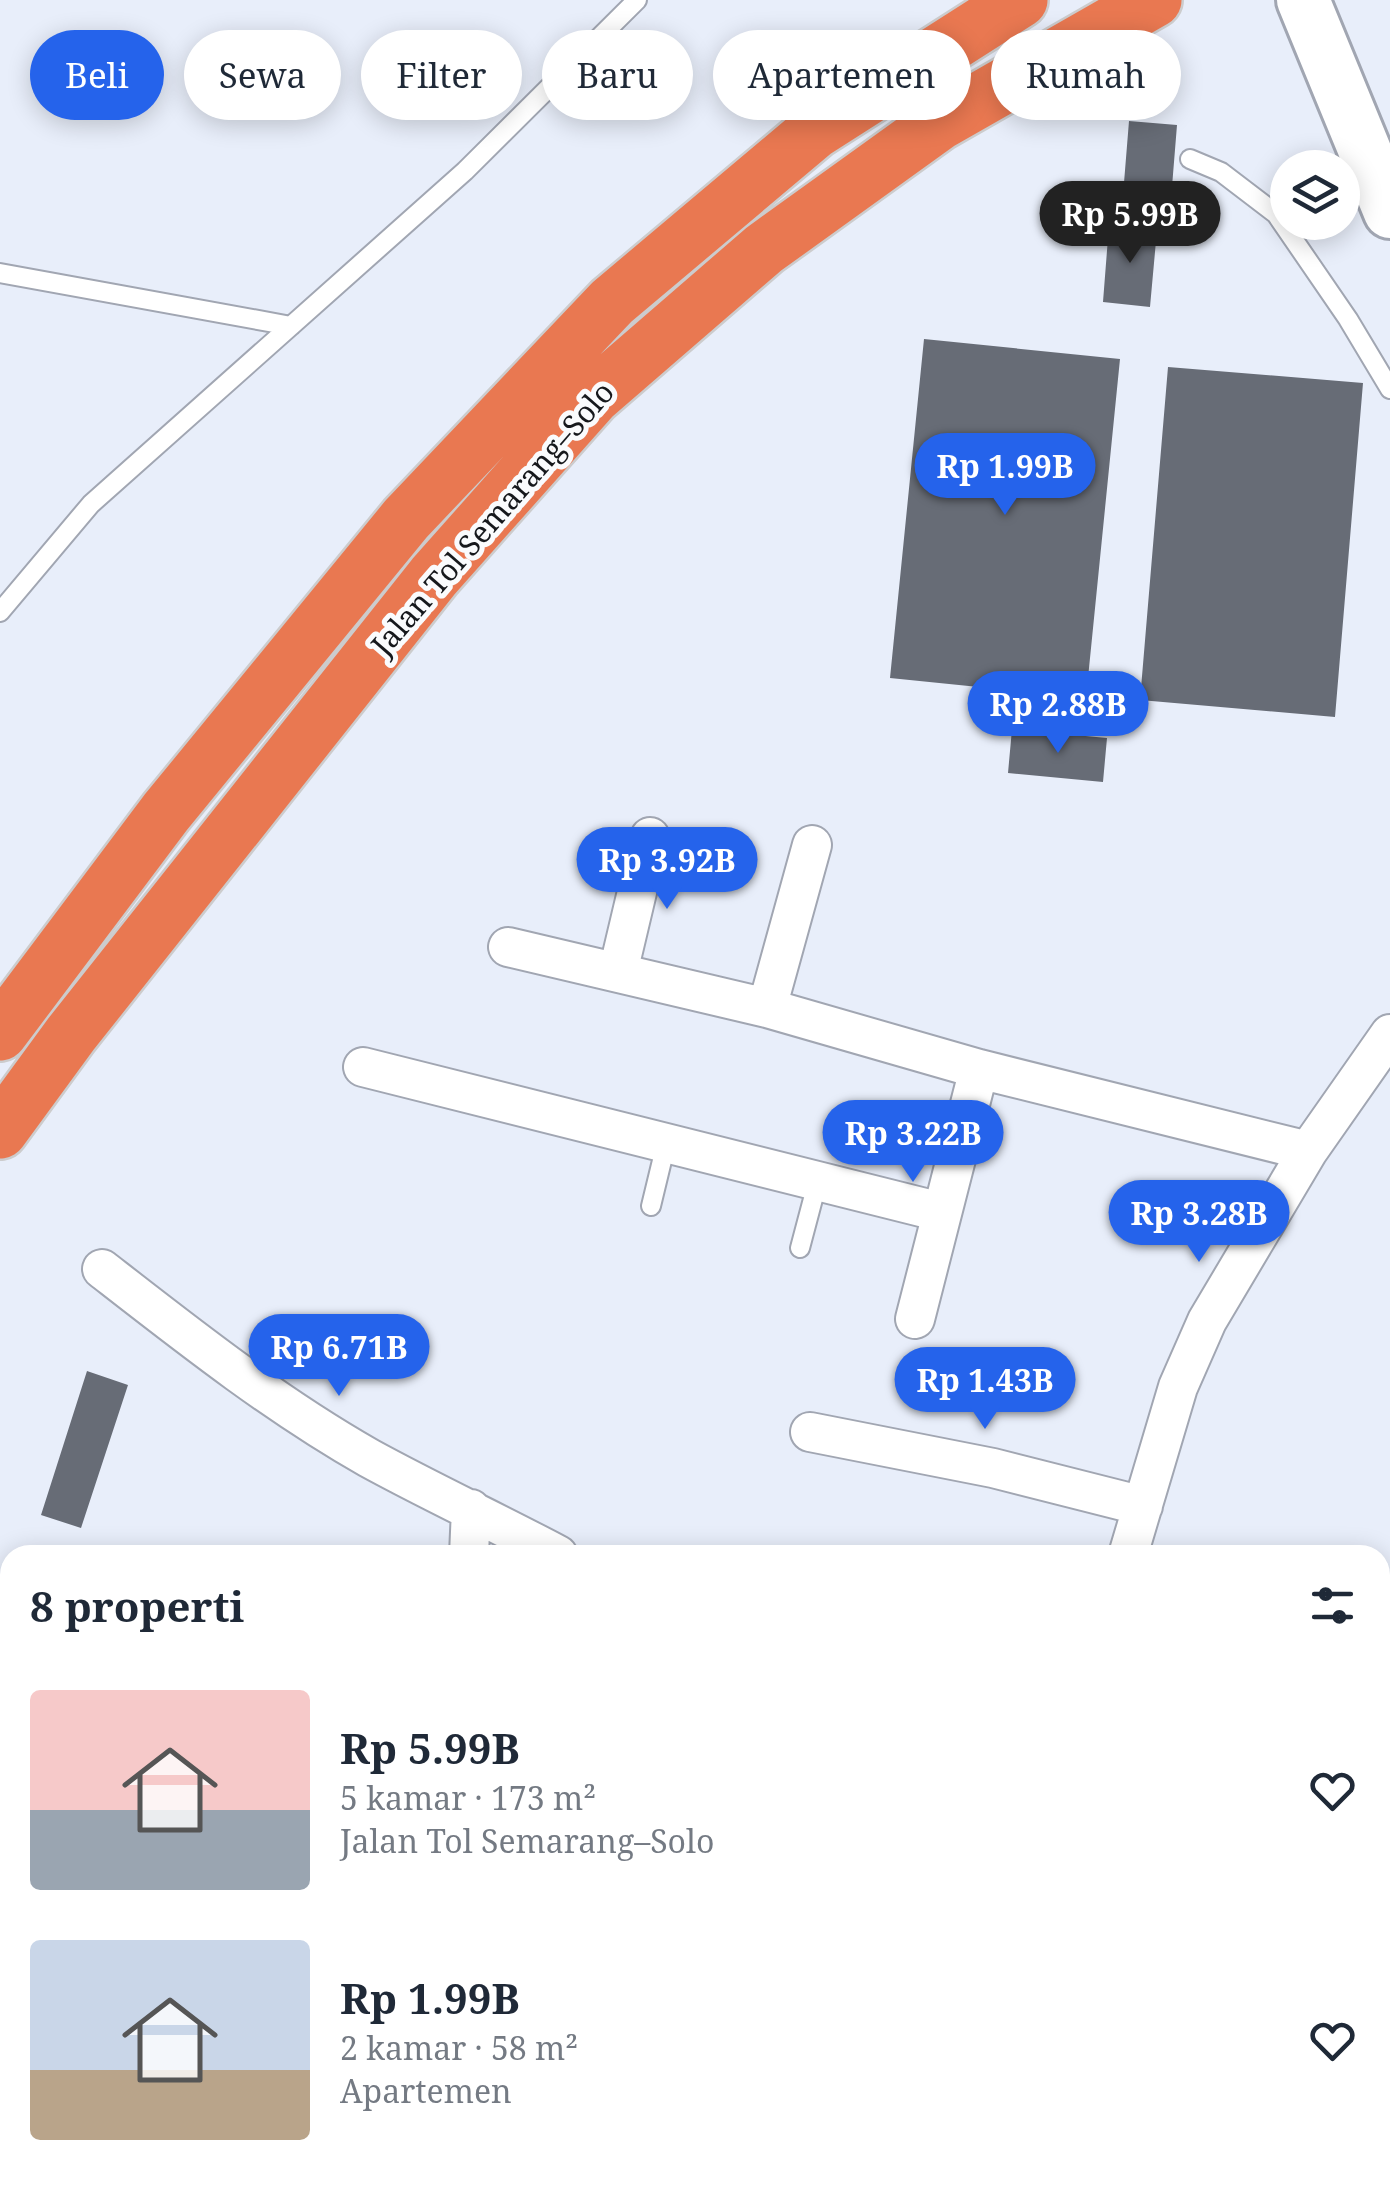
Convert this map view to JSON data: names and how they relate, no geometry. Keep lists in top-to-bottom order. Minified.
{"streets":{"highway":["Jalan Tol Semarang–Solo"]},"page":{"chip":["Beli","Sewa","Filter","Baru","Apartemen","Rumah"],"price":["Rp 5.99B","Rp 1.99B","Rp 2.88B","Rp 3.92B","Rp 3.22B","Rp 3.28B","Rp 6.71B","Rp 1.43B"],"heading":"8 properti","list":[{"name":"Rp 5.99B","note":"5 kamar · 173 m² · Jalan Tol Semarang–Solo"},{"name":"Rp 1.99B","note":"2 kamar · 58 m² · Apartemen"}]}}
